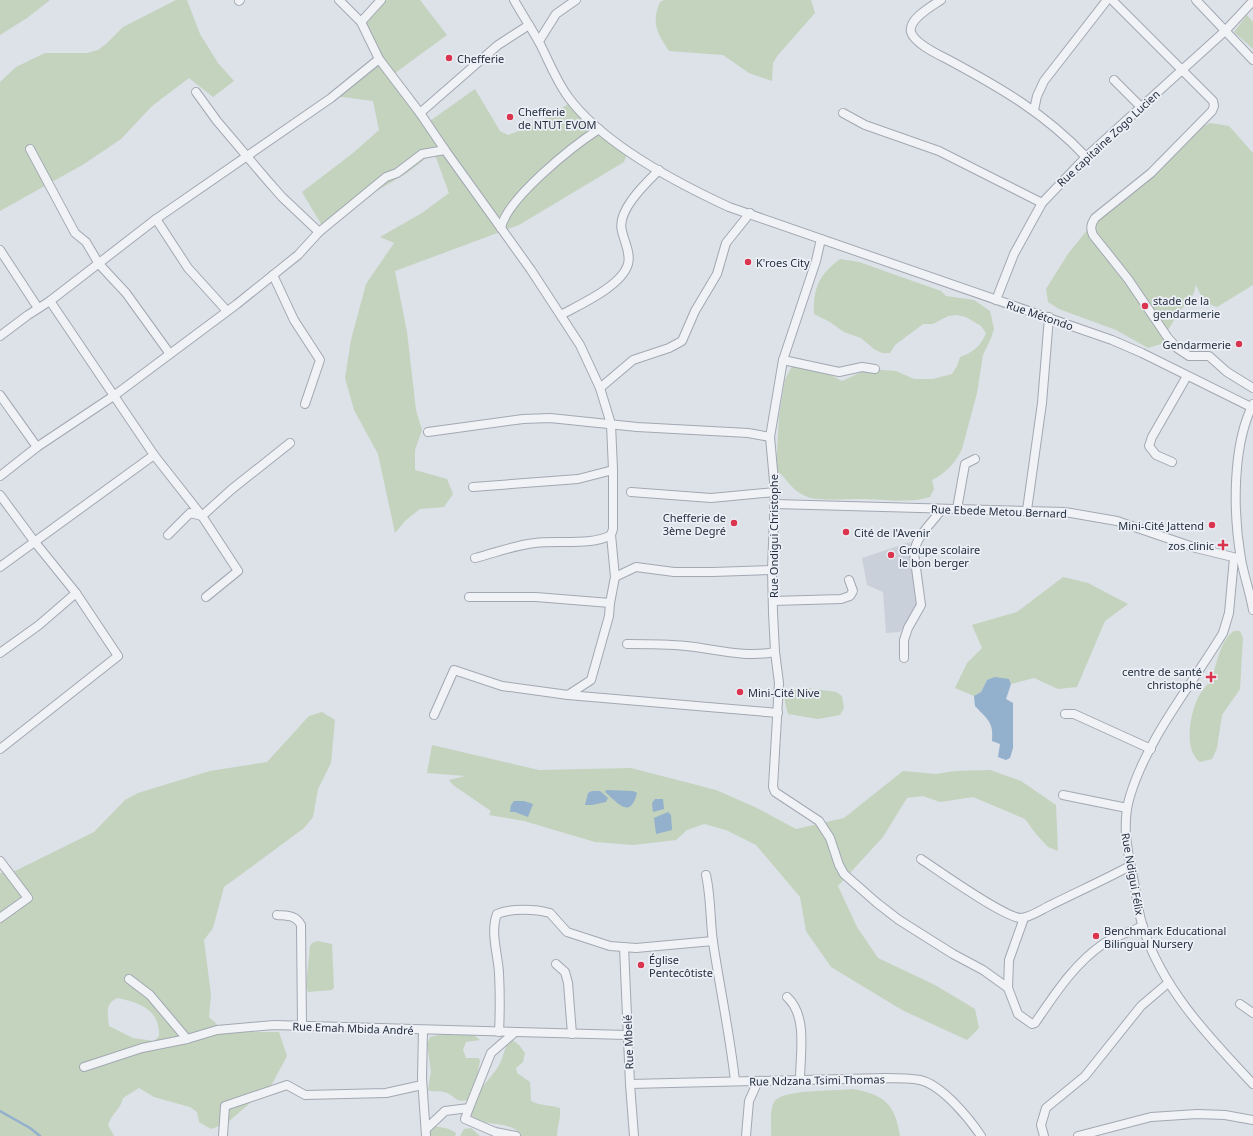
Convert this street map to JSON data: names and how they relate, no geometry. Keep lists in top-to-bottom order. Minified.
{"streets":{"street":["Rue capitaine Zogo Lucien","Rue Métondo","Rue Ebede Metou Bernard","Rue Ondigui Christophe","Rue Ndigui Félix","Rue Emah Mbida André","Rue Mbelé","Rue Ndzana Tsimi Thomas"]},"crossings":[["Rue capitaine Zogo Lucien","Rue Métondo"],["Rue Métondo","Rue Ondigui Christophe"],["Rue Ebede Metou Bernard","Rue Ondigui Christophe"],["Rue Ebede Metou Bernard","Rue Ndigui Félix"],["Rue Emah Mbida André","Rue Mbelé"],["Rue Mbelé","Rue Ndzana Tsimi Thomas"]],"places":{"other":["Chefferie","Chefferie de NTUT EVOM","K'roes City","stade de la gendarmerie","Gendarmerie","Chefferie de 3ème Degré","Mini-Cité Jattend","Cité de l'Avenir","Groupe scolaire le bon berger","Mini-Cité Nive","Benchmark Educational Bilingual Nursery","Église Pentecôtiste"],"health":["zos clinic","centre de santé christophe"]}}
